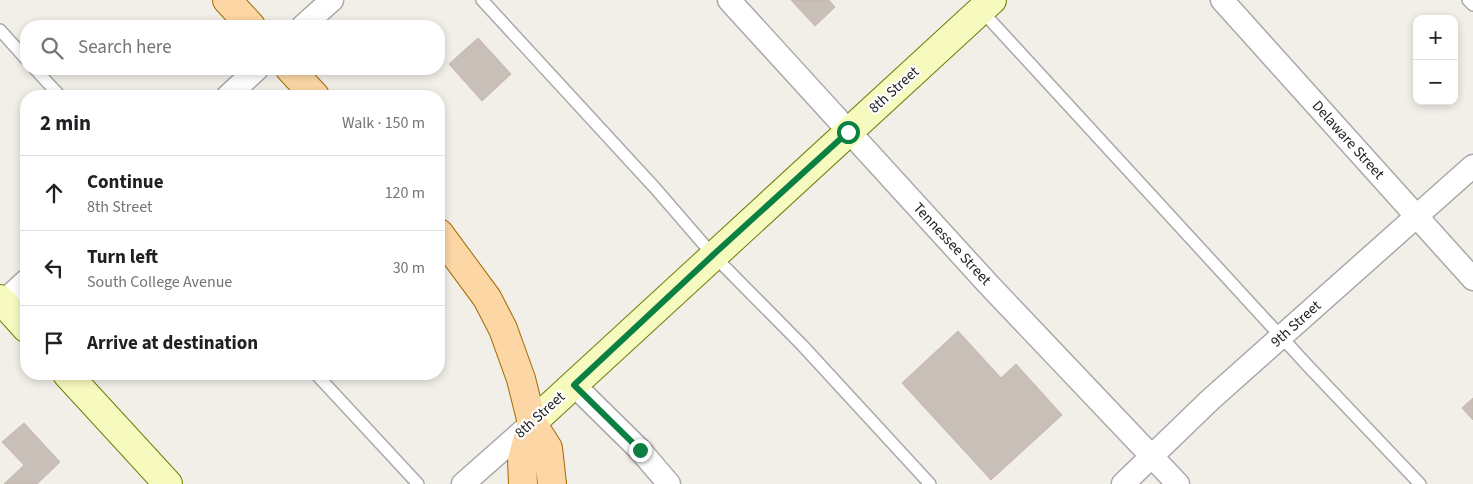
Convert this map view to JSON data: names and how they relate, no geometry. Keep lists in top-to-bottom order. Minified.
{"streets":{"street":["8th Street","Delaware Street","Tennessee Street","9th Street"]},"crossings":[["8th Street","Tennessee Street"],["Delaware Street","9th Street"],["Tennessee Street","9th Street"]],"page":{"map_buttons":["+","−"],"search":"Search here","heading":["2 min","Walk · 150 m"],"list":[["Continue","8th Street","120 m"],["Turn left","South College Avenue","30 m"],"Arrive at destination"]}}
